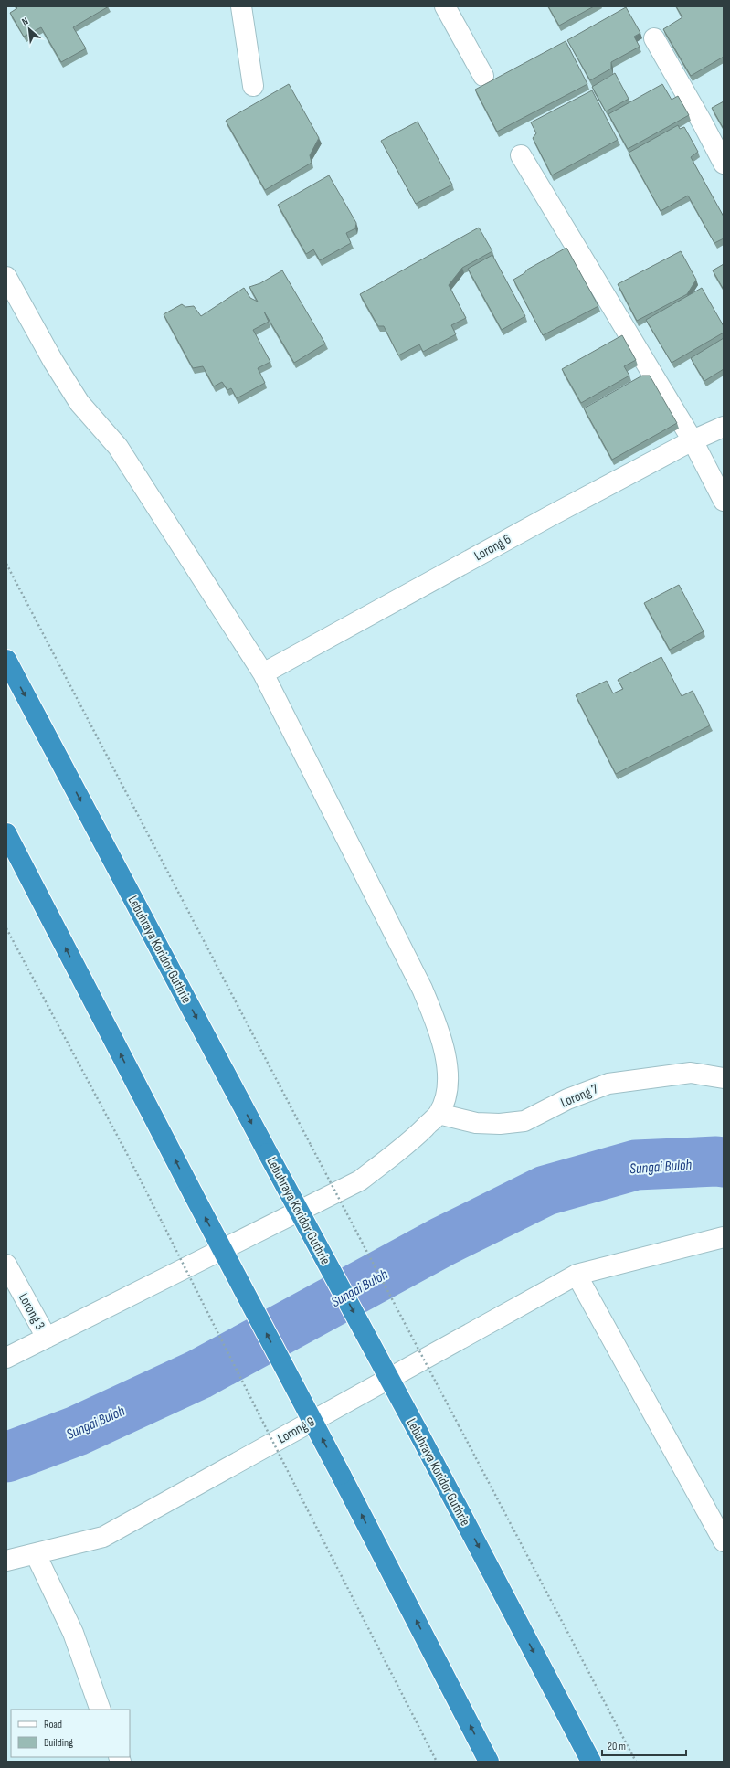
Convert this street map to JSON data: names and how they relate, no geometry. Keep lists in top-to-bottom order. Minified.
{"streets":{"highway":["Lebuhraya Koridor Guthrie"],"street":["Lorong 6","Lorong 7","Lorong 3","Lorong 9"]},"water":["Sungai Buloh"],"legend":["Road","Building"],"scale_bar":"20 m","north":"top left"}
